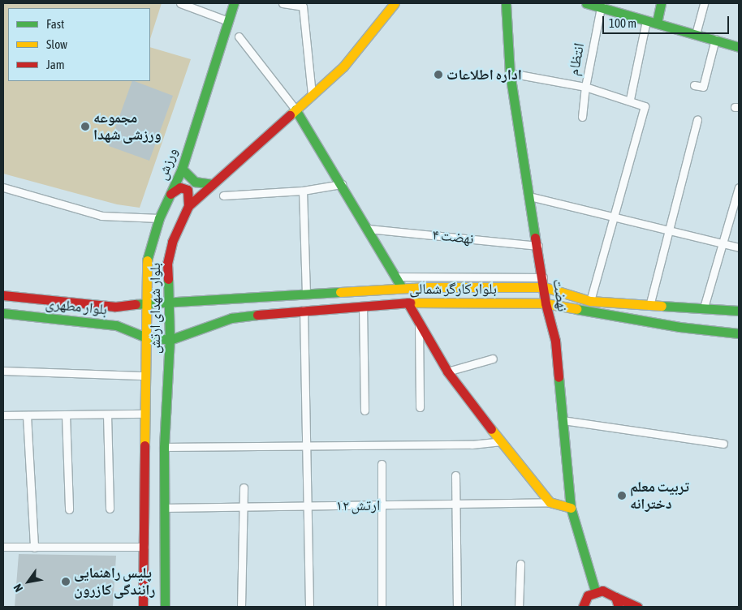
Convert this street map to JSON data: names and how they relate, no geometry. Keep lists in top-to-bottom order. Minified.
{"streets":{"main road":["ورزش","بلوار کارگر شمالی","نهضت","بلوار مطهری","بلوار شهدای ارتش"],"street":["انتظام","نهضت ۴","ارتش ۱۲"]},"crossings":[["ورزش","بلوار مطهری"],["ورزش","بلوار شهدای ارتش"],["نهضت ۴","نهضت"],["بلوار کارگر شمالی","نهضت"],["بلوار کارگر شمالی","بلوار مطهری"],["بلوار کارگر شمالی","بلوار شهدای ارتش"],["بلوار مطهری","بلوار شهدای ارتش"],["بلوار شهدای ارتش","ارتش ۱۲"]],"places":["اداره اطلاعات","مجموعه ورزشی شهدا","تربیت معلم دخترانه","پلیس راهنمایی رانندگی کازرون"],"legend":["Fast","Slow","Jam"],"scale_bar":"100 m","north":"bottom left"}
